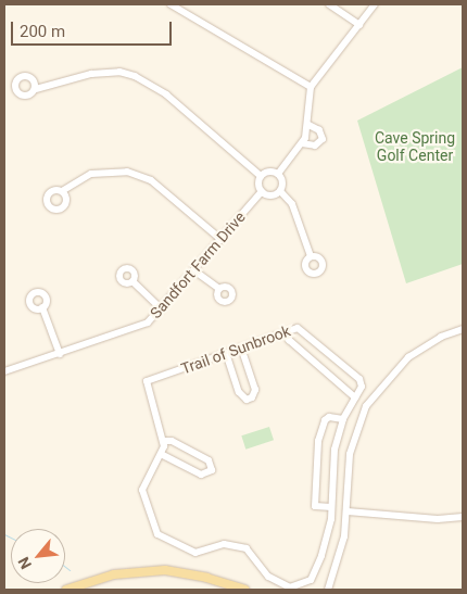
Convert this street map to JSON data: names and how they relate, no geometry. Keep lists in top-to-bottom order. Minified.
{"streets":{"street":["Sandfort Farm Drive","Trail of Sunbrook"]},"parks":["Cave Spring Golf Center"],"scale_bar":"200 m","north":"bottom left"}
